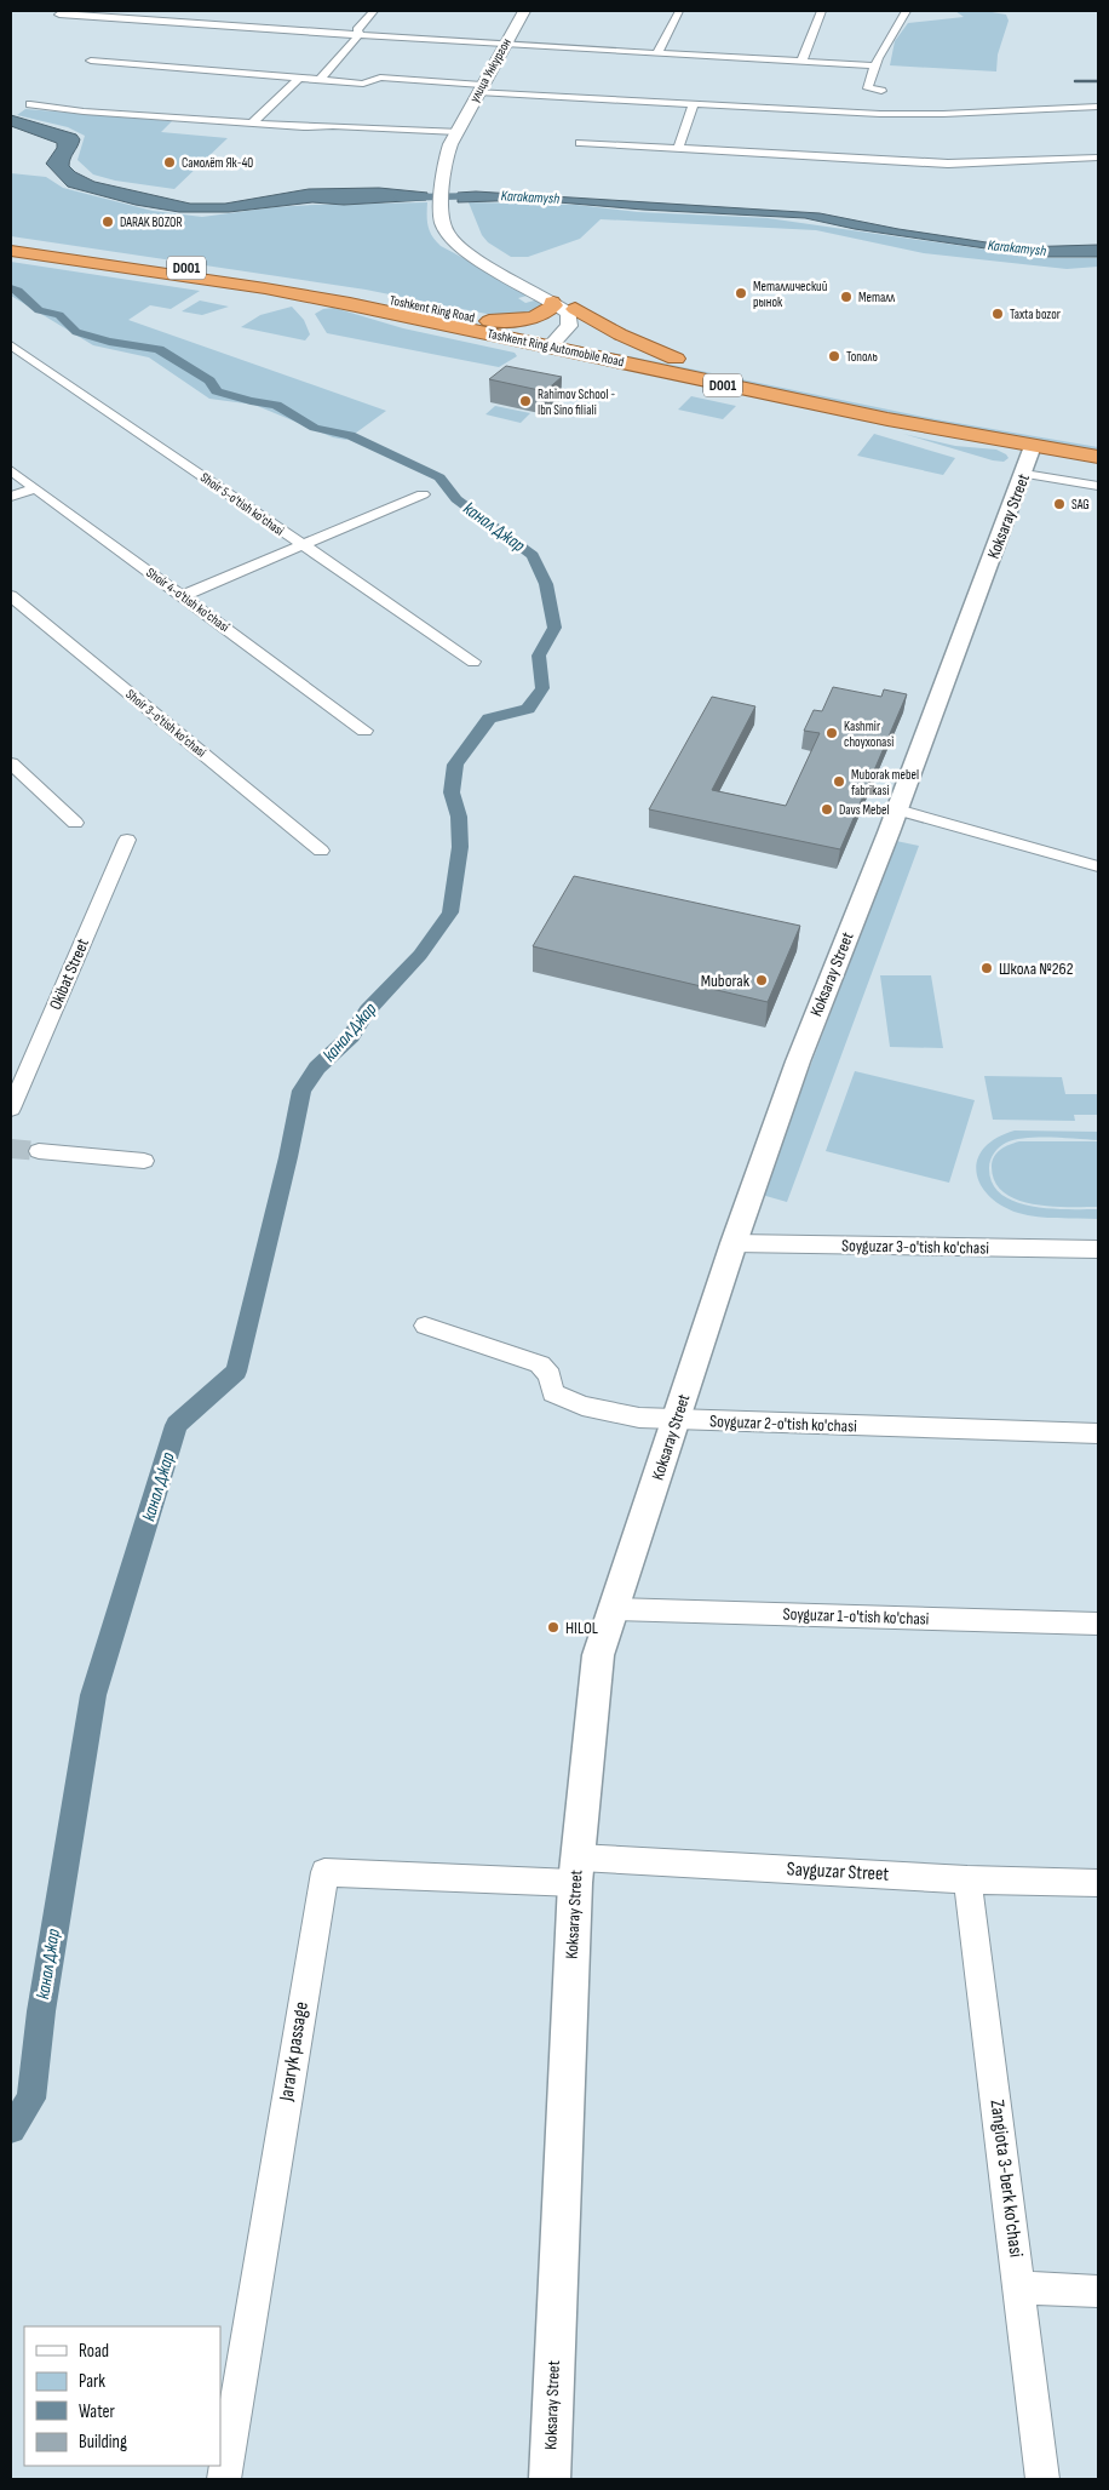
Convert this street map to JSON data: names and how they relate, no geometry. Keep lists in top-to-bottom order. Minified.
{"streets":{"highway":["D001","Toshkent Ring Road","Tashkent Ring Automobile Road"],"main road":["улица Ункургон"],"street":["Shoir 5-o'tish ko'chasi","Koksaray Street","Shoir 4-o'tish ko'chasi","Shoir 3-o'tish ko'chasi","Okibat Street","Soyguzar 3-o'tish ko'chasi","Soyguzar 2-o'tish ko'chasi","Soyguzar 1-o'tish ko'chasi","Sayguzar Street","Jararyk passage","Zangiota 3-berk ko'chasi"]},"crossings":[["D001","Toshkent Ring Road"],["Toshkent Ring Road","Tashkent Ring Automobile Road"],["Tashkent Ring Automobile Road","Koksaray Street"],["Koksaray Street","Soyguzar 3-o'tish ko'chasi"],["Koksaray Street","Soyguzar 2-o'tish ko'chasi"],["Koksaray Street","Soyguzar 1-o'tish ko'chasi"],["Koksaray Street","Sayguzar Street"],["Koksaray Street","Jararyk passage"],["Sayguzar Street","Jararyk passage"],["Sayguzar Street","Zangiota 3-berk ko'chasi"]],"water":["Karakamysh","канал Джар"],"places":["Самолёт Як-40","DARAK BOZOR","Металлический рынок","Металл","Taxta bozor","Тополь","Rahimov School - Ibn Sino filiali","SAG","Kashmir choyxonasi","Muborak mebel fabrikasi","Davs Mebel","Школа №262","Muborak","HILOL"],"legend":["Road","Park","Water","Building"]}
